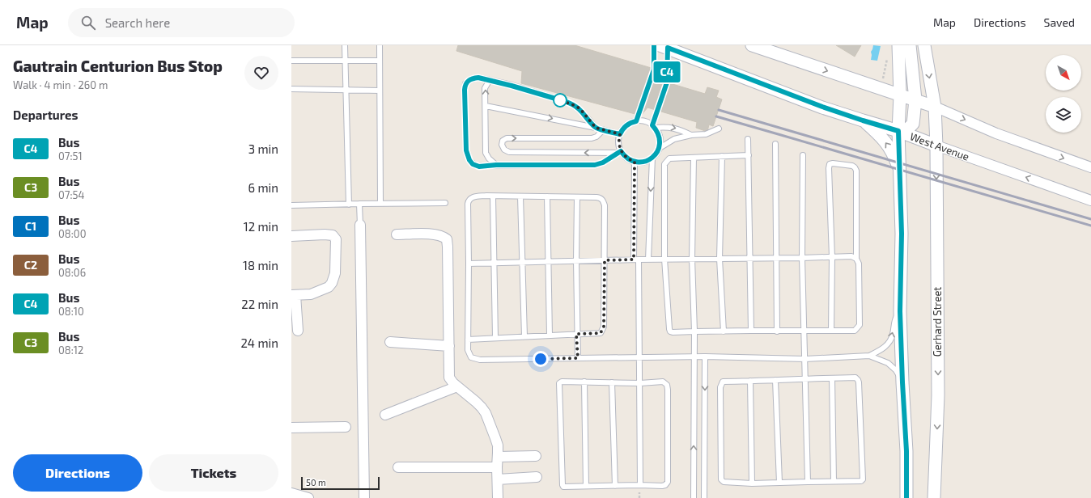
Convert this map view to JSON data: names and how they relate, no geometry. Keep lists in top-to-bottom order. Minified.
{"streets":{"street":["West Avenue","Gerhard Street"]},"crossings":[["West Avenue","Gerhard Street"]],"lines":["bus line C4"],"scale_bar":"50 m","north":"bottom right","page":{"header":"Map","search":"Search here","nav":["Map","Directions","Saved"],"heading":[["Gautrain Centurion Bus Stop","Walk · 4 min · 260 m"],"Departures"],"on_map":"C4","list":[{"mark":"C4","name":"Bus","note":"07:51","value":"3 min"},{"mark":"C3","name":"Bus","note":"07:54","value":"6 min"},{"mark":"C1","name":"Bus","note":"08:00","value":"12 min"},{"mark":"C2","name":"Bus","note":"08:06","value":"18 min"},{"mark":"C4","name":"Bus","note":"08:10","value":"22 min"},{"mark":"C3","name":"Bus","note":"08:12","value":"24 min"}],"buttons":["Directions","Tickets"],"scale":"50 m"}}
